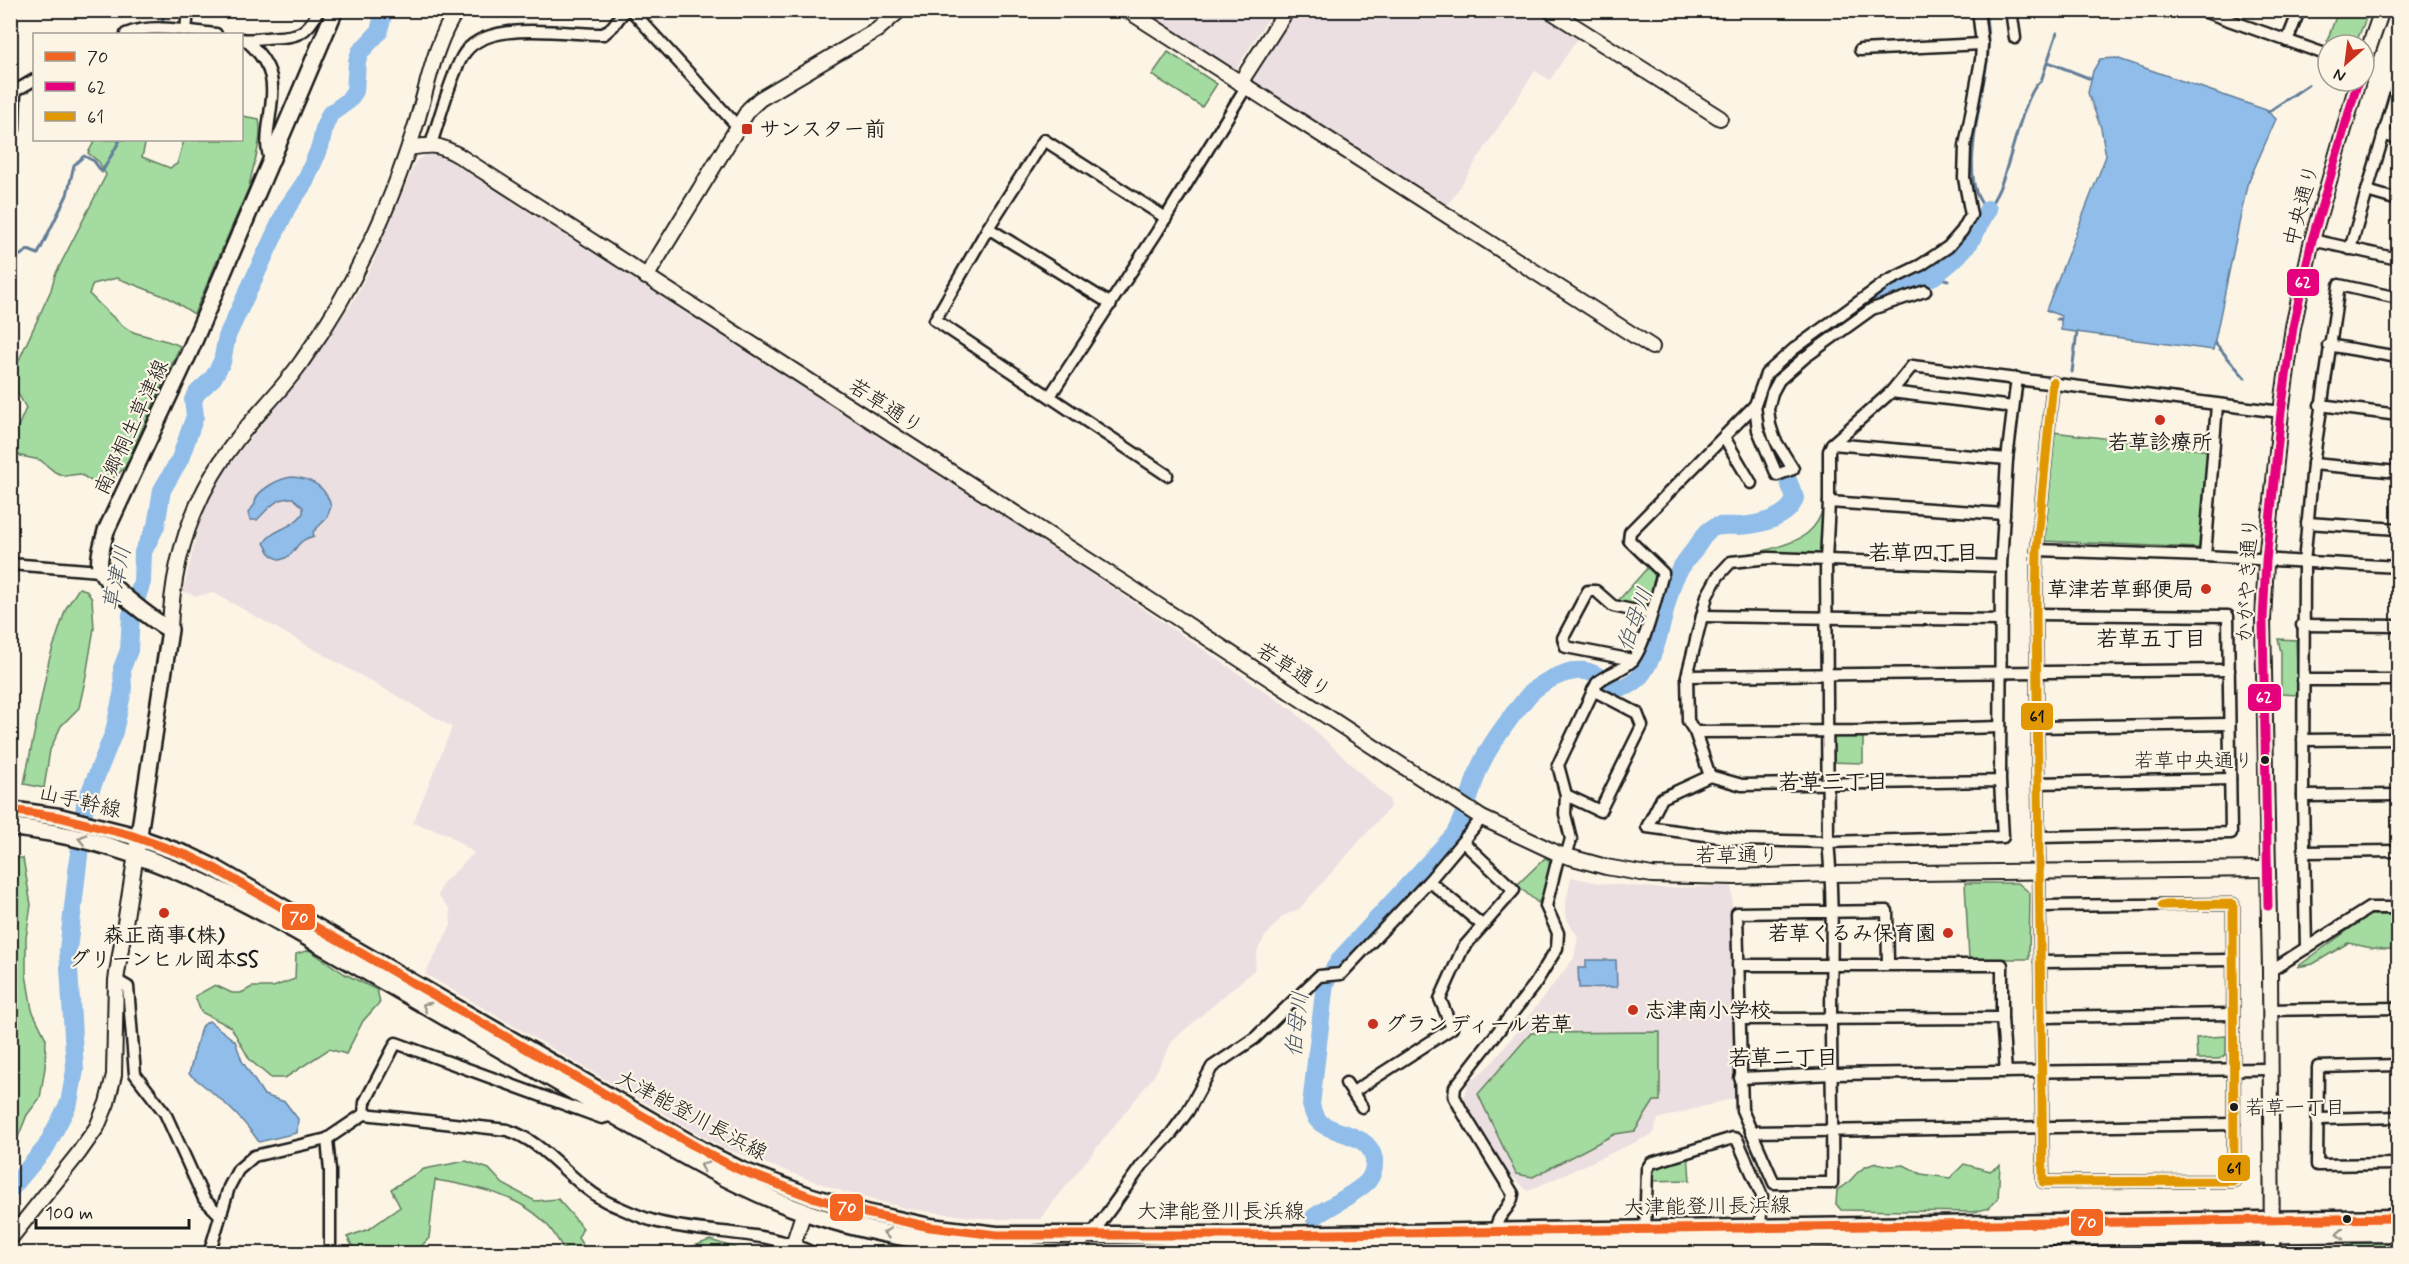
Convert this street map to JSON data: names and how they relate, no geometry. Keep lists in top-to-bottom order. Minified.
{"streets":{"main road":["南郷桐生草津線","山手幹線","大津能登川長浜線"],"street":["中央通り","若草通り","かがやき通り"]},"crossings":[["中央通り","かがやき通り"],["若草通り","かがやき通り"],["かがやき通り","大津能登川長浜線"],["山手幹線","大津能登川長浜線"]],"districts":["若草四丁目","若草五丁目","若草三丁目","若草二丁目"],"water":["草津川","伯母川"],"places":{"transit":["サンスター前"],"other":["若草診療所","草津若草郵便局","若草中央通り","森正商事(株) グリーンヒル岡本SS","若草くるみ保育園","志津南小学校","グランディール若草","若草一丁目"]},"lines":["transit line 62","transit line 61","transit line 70"],"legend":["70","62","61"],"scale_bar":"100 m","north":"bottom left"}
